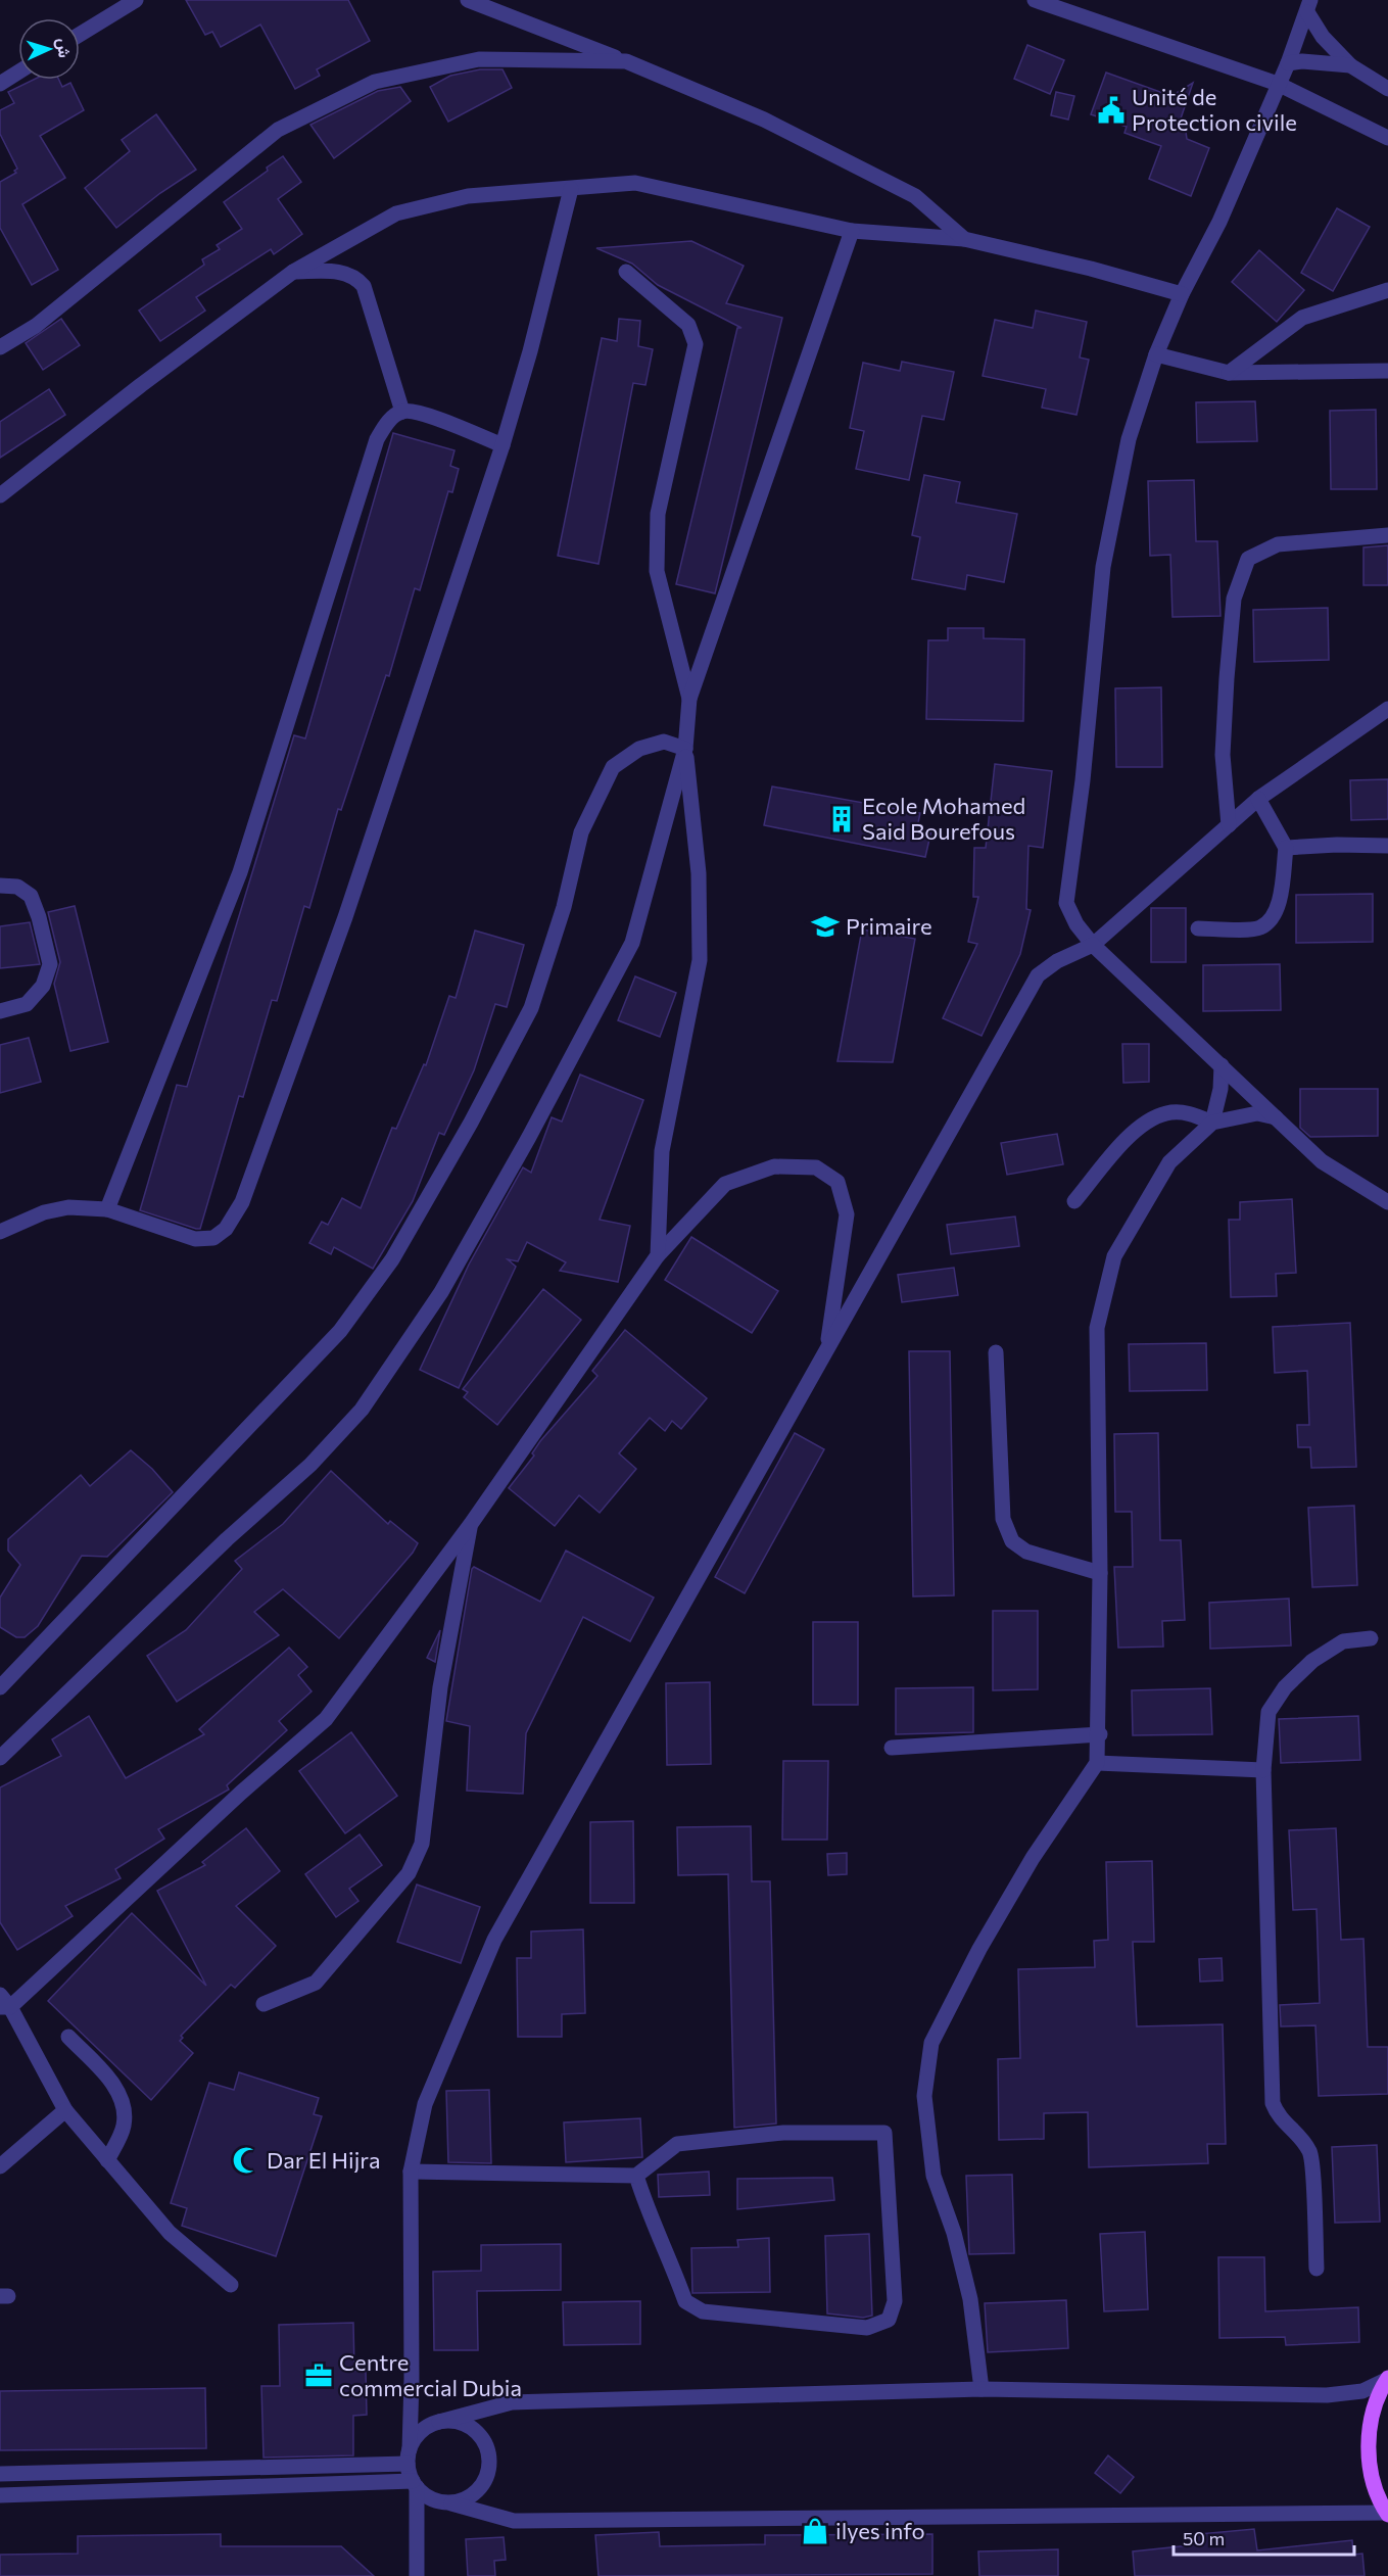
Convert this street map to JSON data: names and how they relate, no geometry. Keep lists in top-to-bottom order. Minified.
{"places":{"public building":["Unité de Protection civile"],"building":["Ecole Mohamed Said Bourefous"],"school or university":["Primaire"],"mosque":["Dar El Hijra"],"office":["Centre commercial Dubia"],"shop":["ilyes info"]},"scale_bar":"50 m","north":"right"}
